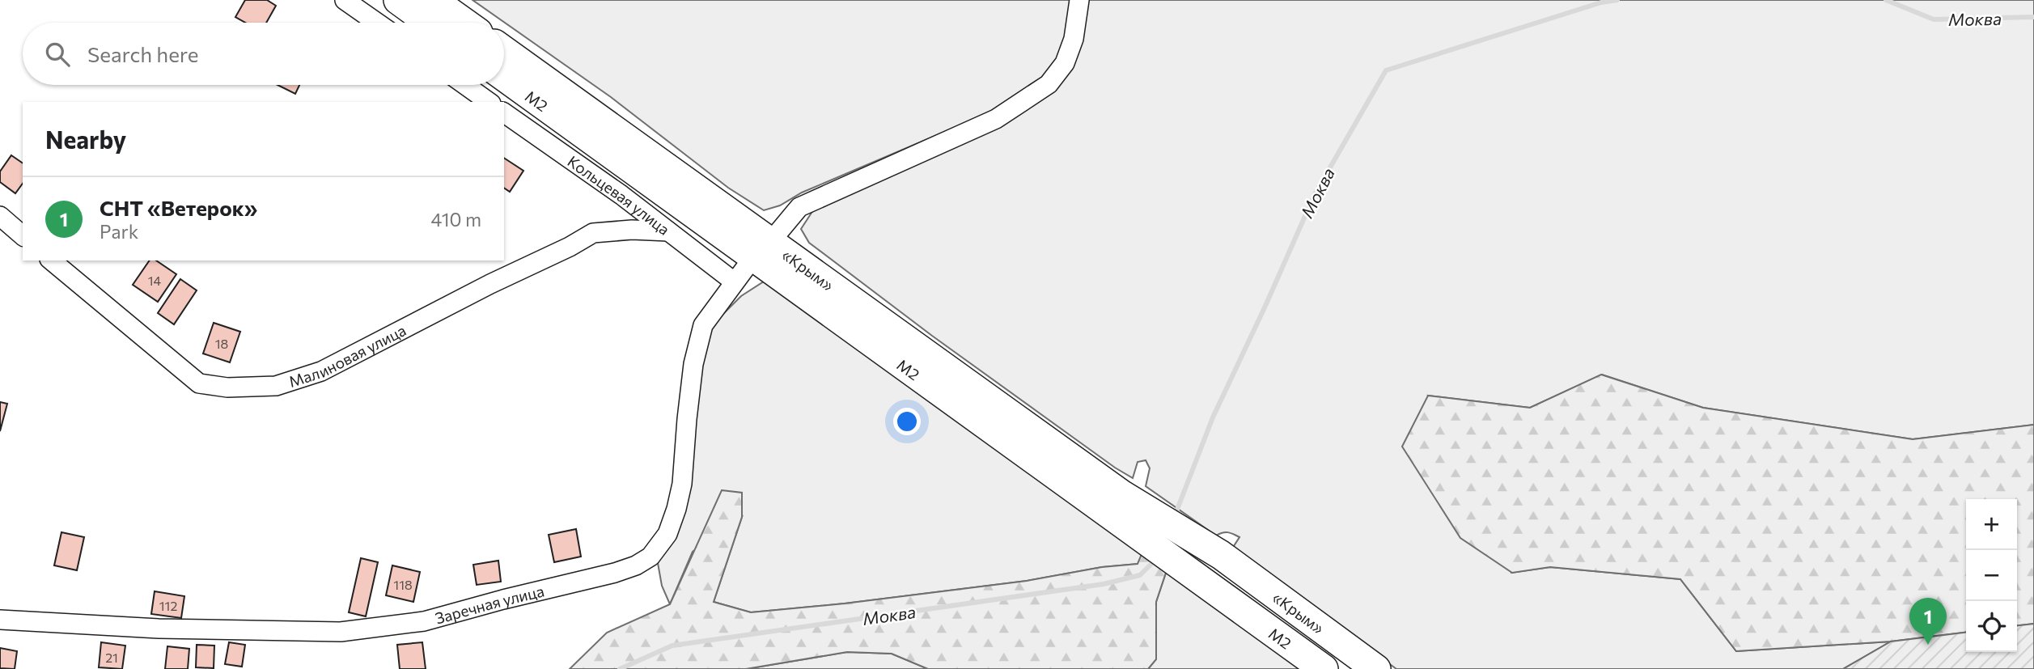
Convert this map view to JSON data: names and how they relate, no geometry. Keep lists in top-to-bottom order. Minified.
{"streets":{"highway":["М2","«Крым»"],"street":["Кольцевая улица","Малиновая улица","Заречная улица"]},"crossings":[["М2","Заречная улица"],["Кольцевая улица","Малиновая улица"],["Кольцевая улица","Заречная улица"]],"water":["Моква"],"house_numbers":["14","18","118","112","21"],"page":{"search":"Search here","heading":"Nearby","list":[{"mark":"1","name":"СНТ «Ветерок»","note":"Park","value":"410 m"}],"map_buttons":["+","−"],"pins":"1"}}
